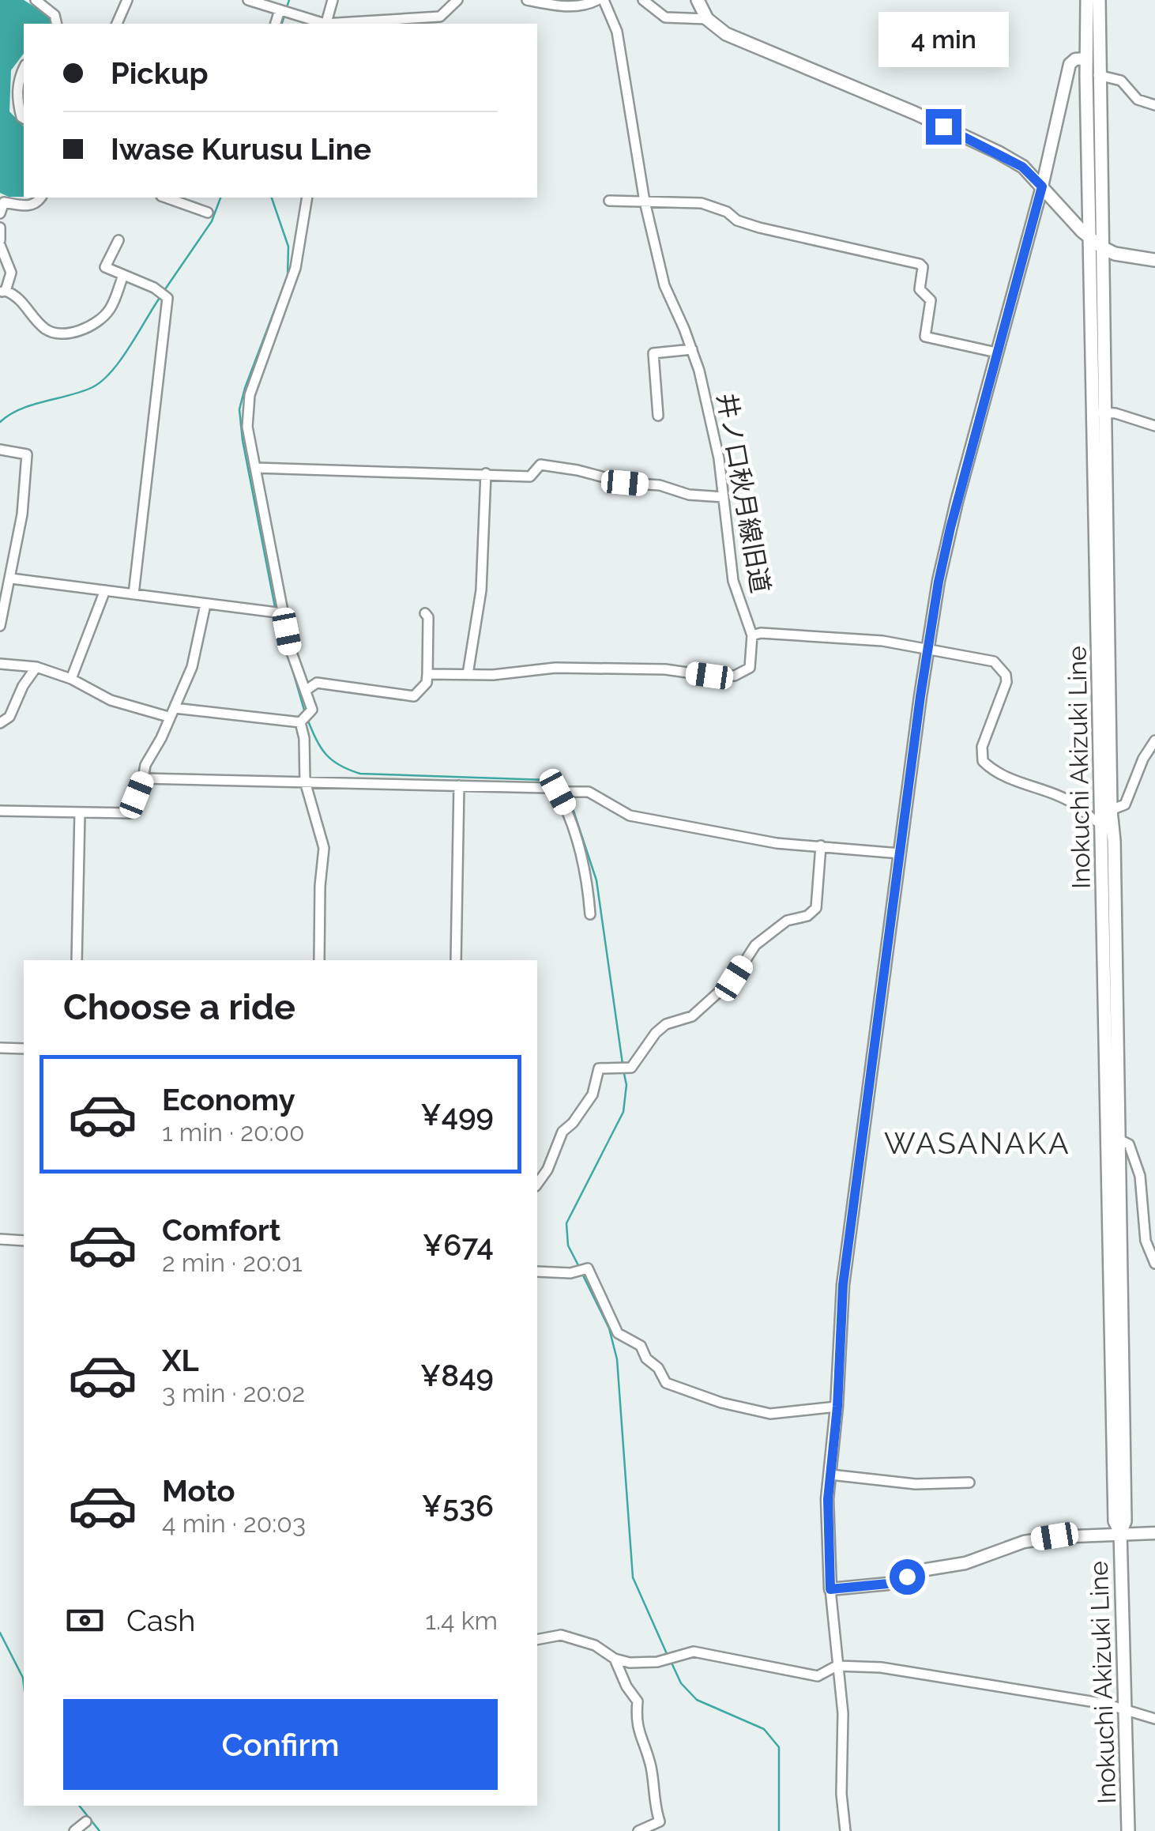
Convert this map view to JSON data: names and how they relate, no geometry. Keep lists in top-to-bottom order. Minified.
{"streets":{"main road":["Inokuchi Akizuki Line"],"street":["井ノ口秋月線旧道"]},"districts":["WASANAKA"],"page":{"bubble":"4 min","banner":["Pickup","Iwase Kurusu Line"],"heading":"Choose a ride","list":[{"name":"Economy","note":"1 min · 20:00","value":"¥499"},{"name":"Comfort","note":"2 min · 20:01","value":"¥674"},{"name":"XL","note":"3 min · 20:02","value":"¥849"},{"name":"Moto","note":"4 min · 20:03","value":"¥536"}],"pay":["Cash","1.4 km"],"buttons":"Confirm"}}
